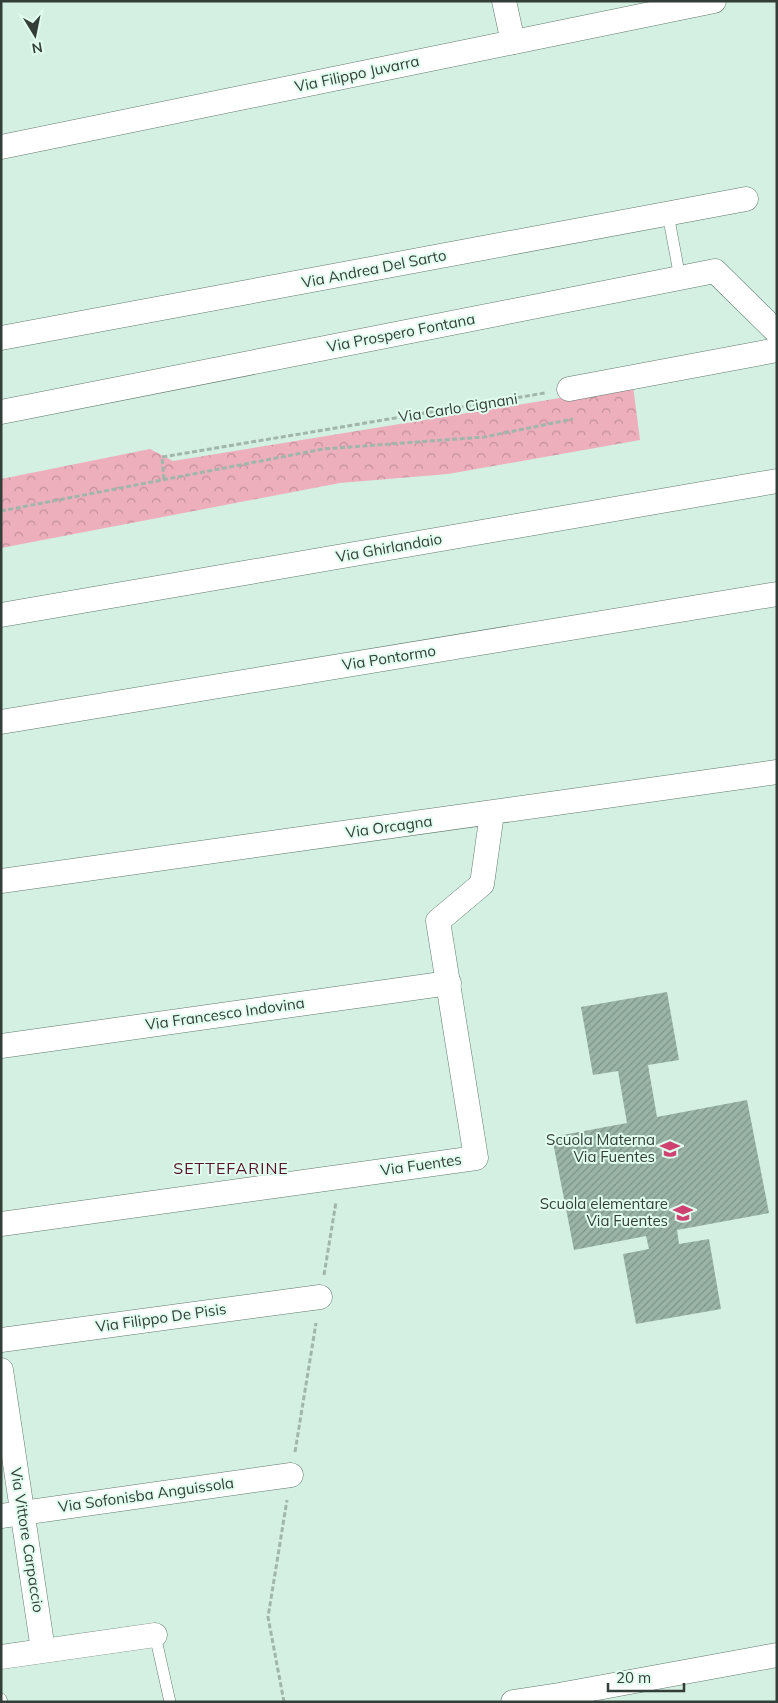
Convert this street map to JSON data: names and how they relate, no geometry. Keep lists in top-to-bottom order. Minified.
{"streets":{"street":["Via Filippo Juvarra","Via Andrea Del Sarto","Via Prospero Fontana","Via Ghirlandaio","Via Pontormo","Via Orcagna","Via Francesco Indovina","Via Fuentes","Via Filippo De Pisis","Via Sofonisba Anguissola","Via Vittore Carpaccio"],"path":["Via Carlo Cignani"]},"crossings":[["Via Orcagna","Via Fuentes"],["Via Francesco Indovina","Via Fuentes"],["Via Sofonisba Anguissola","Via Vittore Carpaccio"]],"districts":["SETTEFARINE"],"places":{"school or university":["Scuola Materna Via Fuentes","Scuola elementare Via Fuentes"]},"scale_bar":"20 m","north":"bottom"}
